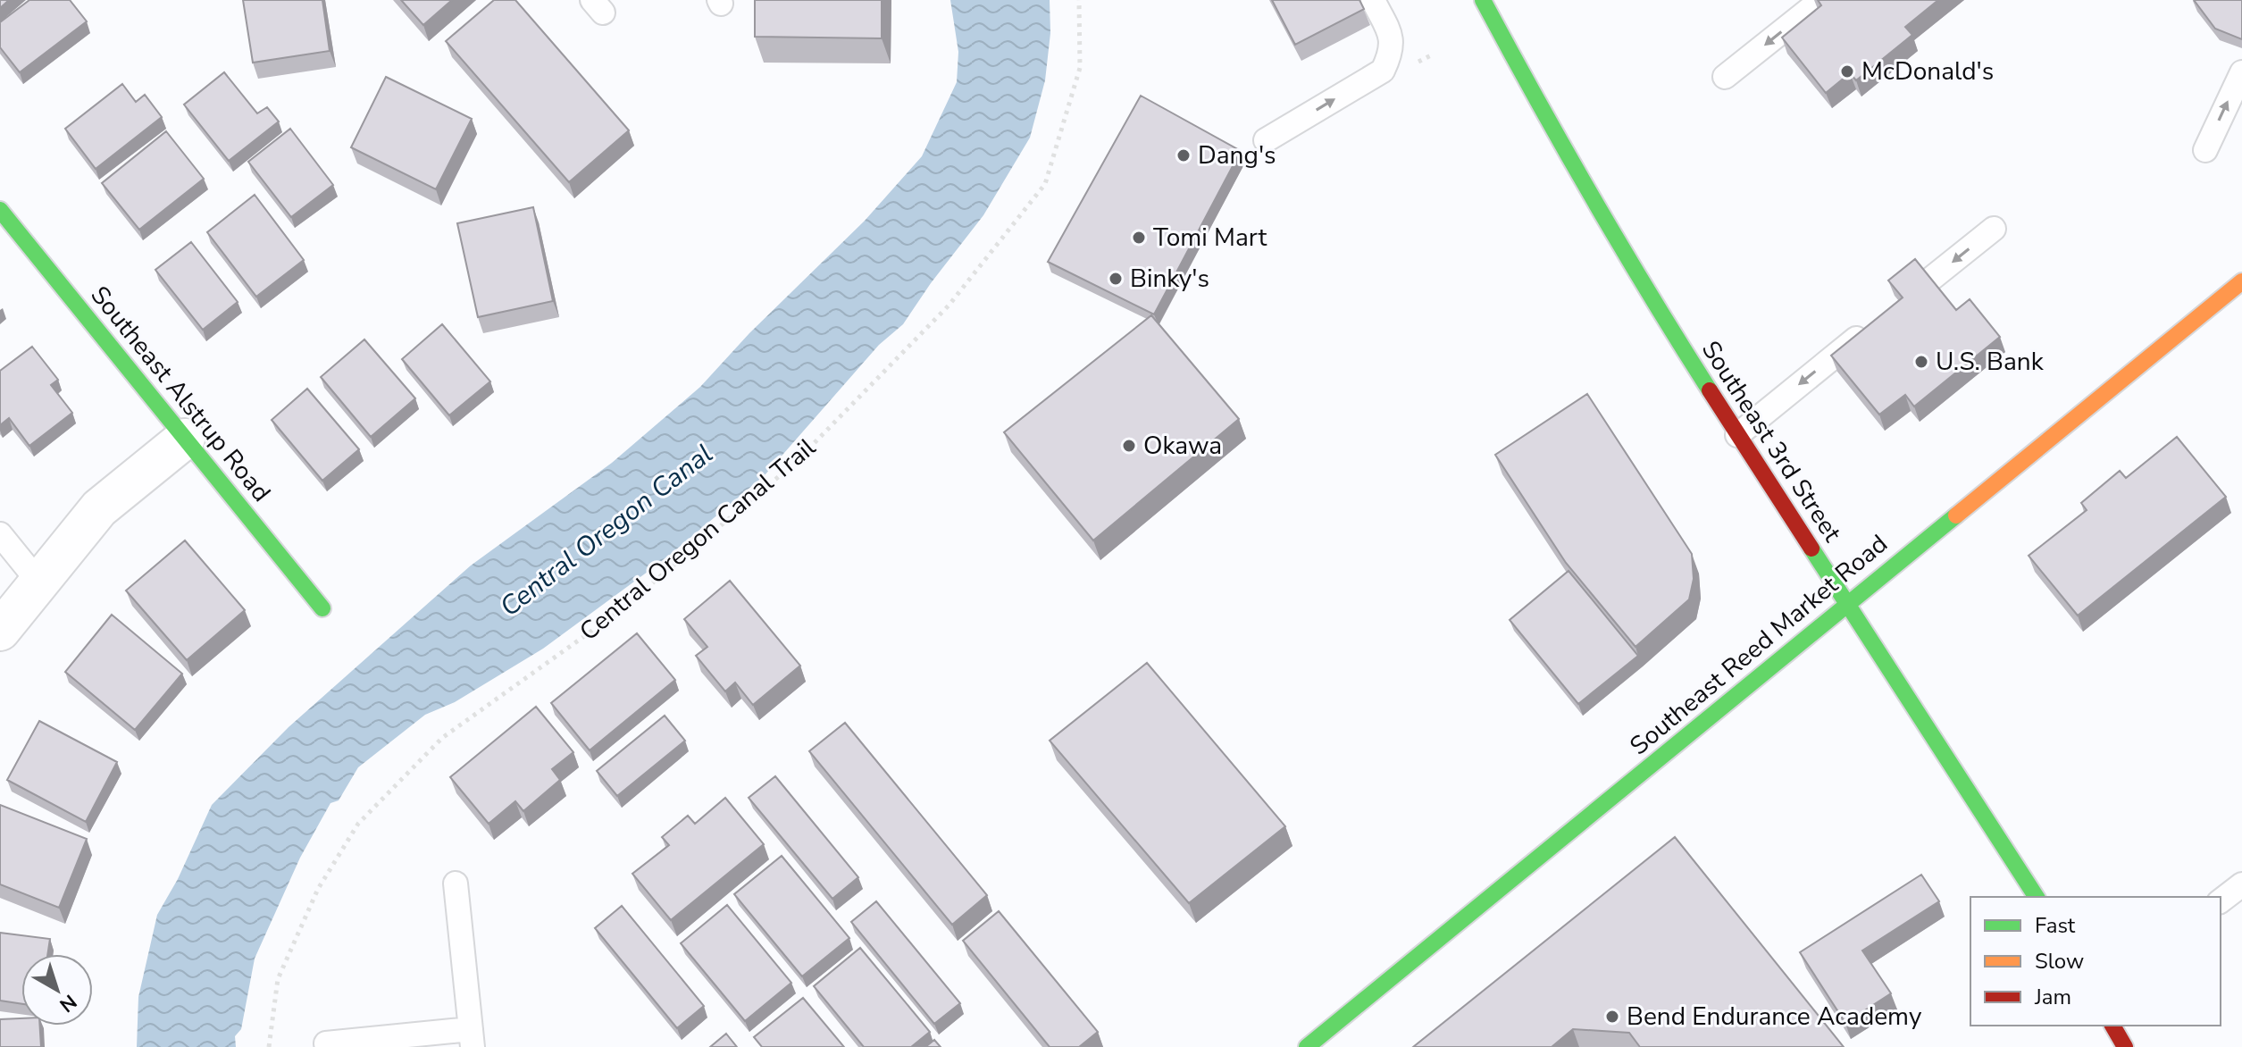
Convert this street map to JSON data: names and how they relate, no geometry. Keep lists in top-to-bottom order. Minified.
{"streets":{"main road":["Southeast Alstrup Road","Southeast 3rd Street","Southeast Reed Market Road"],"path":["Central Oregon Canal Trail"]},"crossings":[["Southeast 3rd Street","Southeast Reed Market Road"]],"water":["Central Oregon Canal"],"places":["McDonald's","Dang's","Tomi Mart","Binky's","U.S. Bank","Okawa","Bend Endurance Academy"],"legend":["Fast","Slow","Jam"],"north":"bottom right"}
